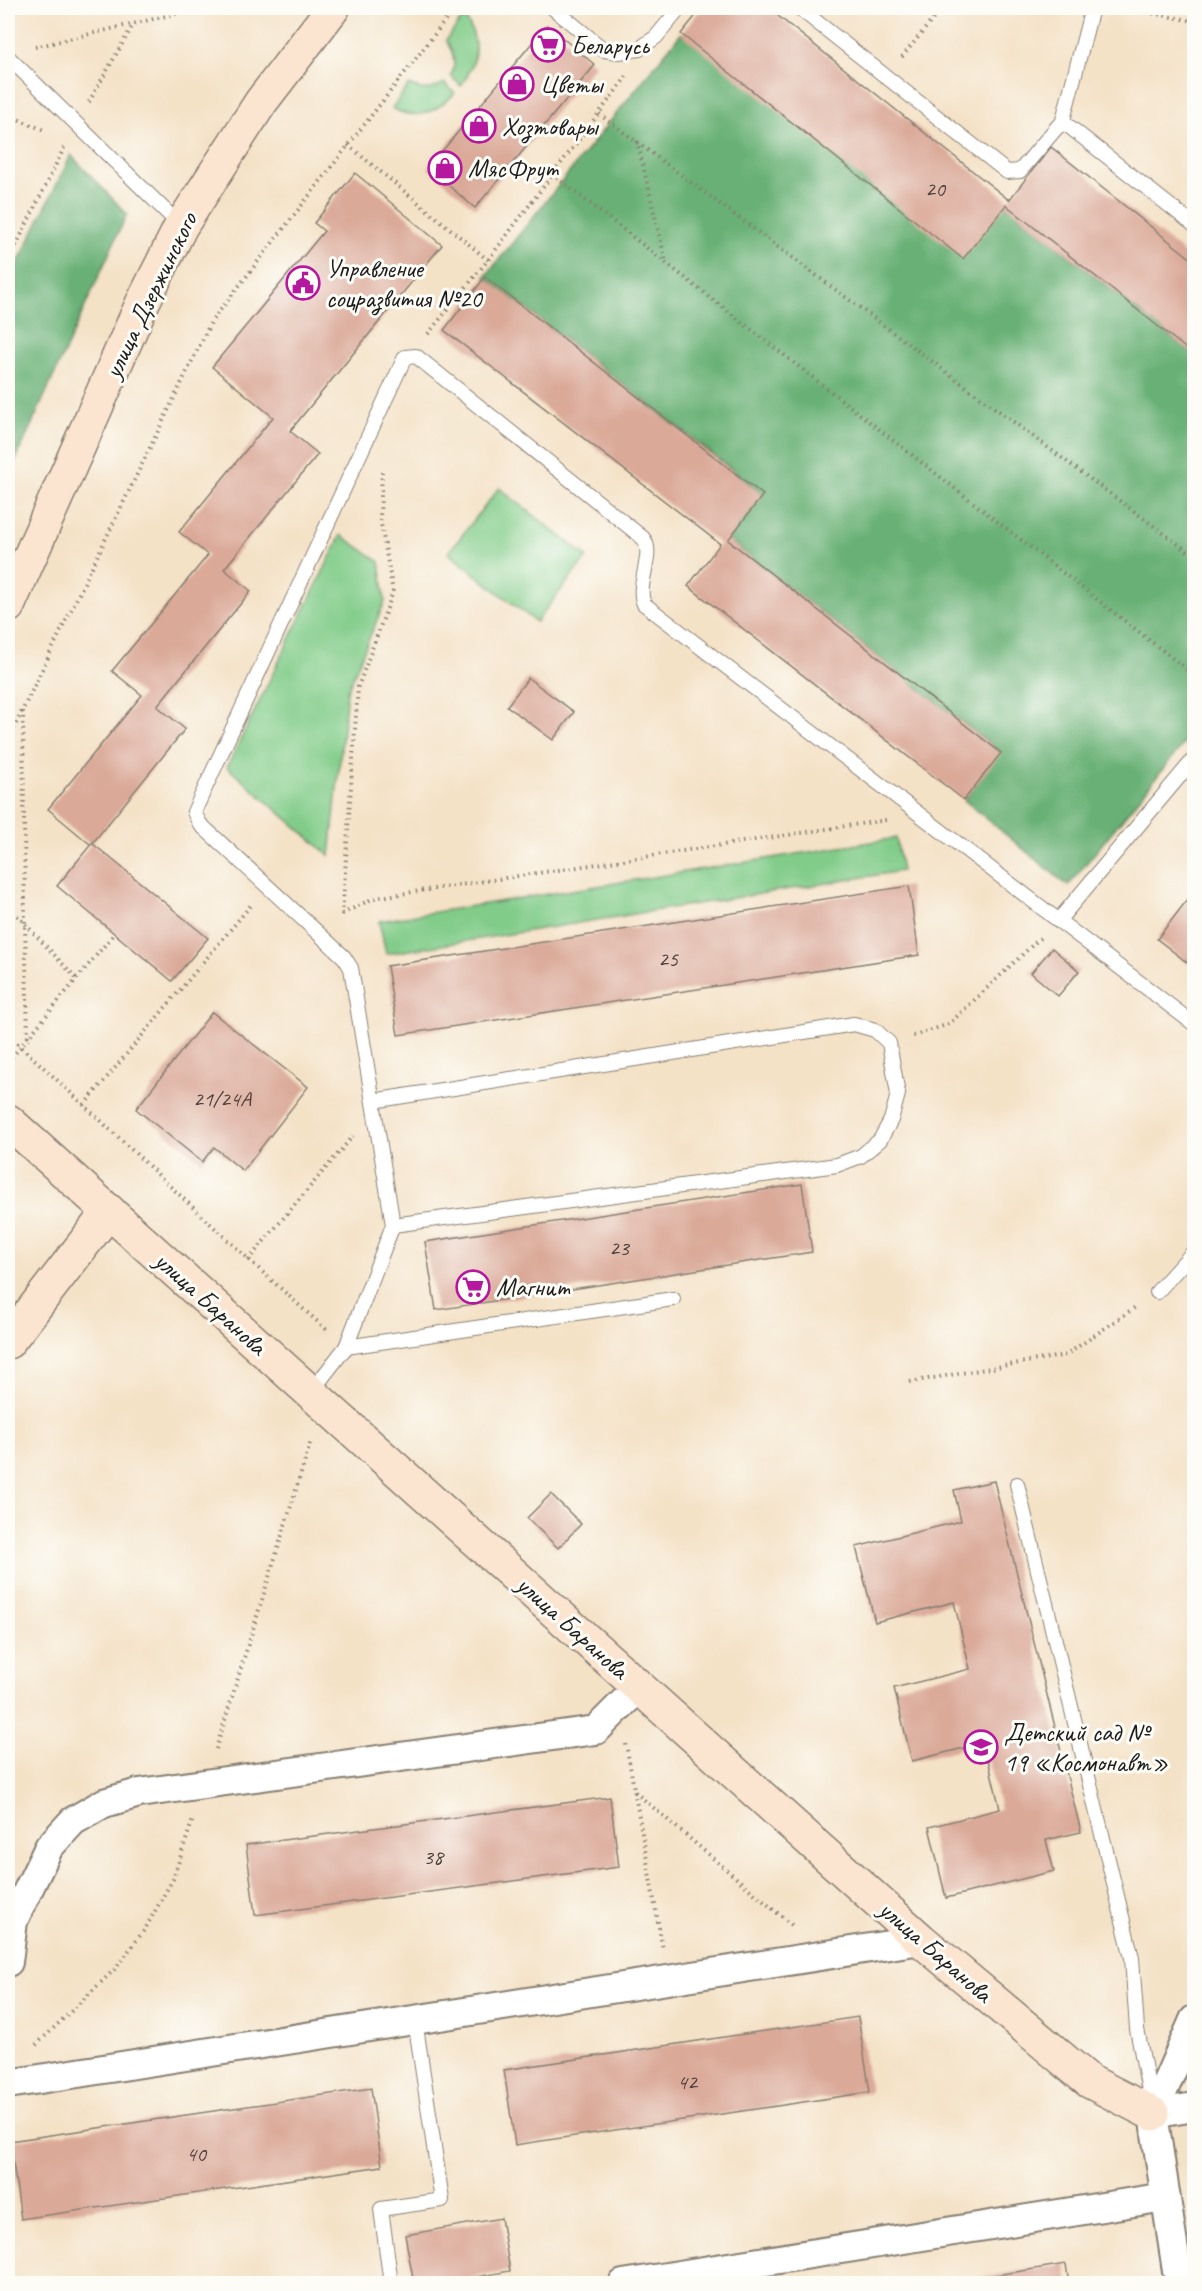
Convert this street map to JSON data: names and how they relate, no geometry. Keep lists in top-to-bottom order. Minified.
{"streets":{"street":["улица Дзержинского","улица Баранова"]},"places":{"supermarket":["Беларусь","Магнит"],"shop":["Цветы","Хозтовары","МясФрут"],"public building":["Управление соцразвития №20"],"school or university":["Детский сад № 19 «Космонавт»"]},"house_numbers":["20","25","21/24А","23","38","42","40"]}
